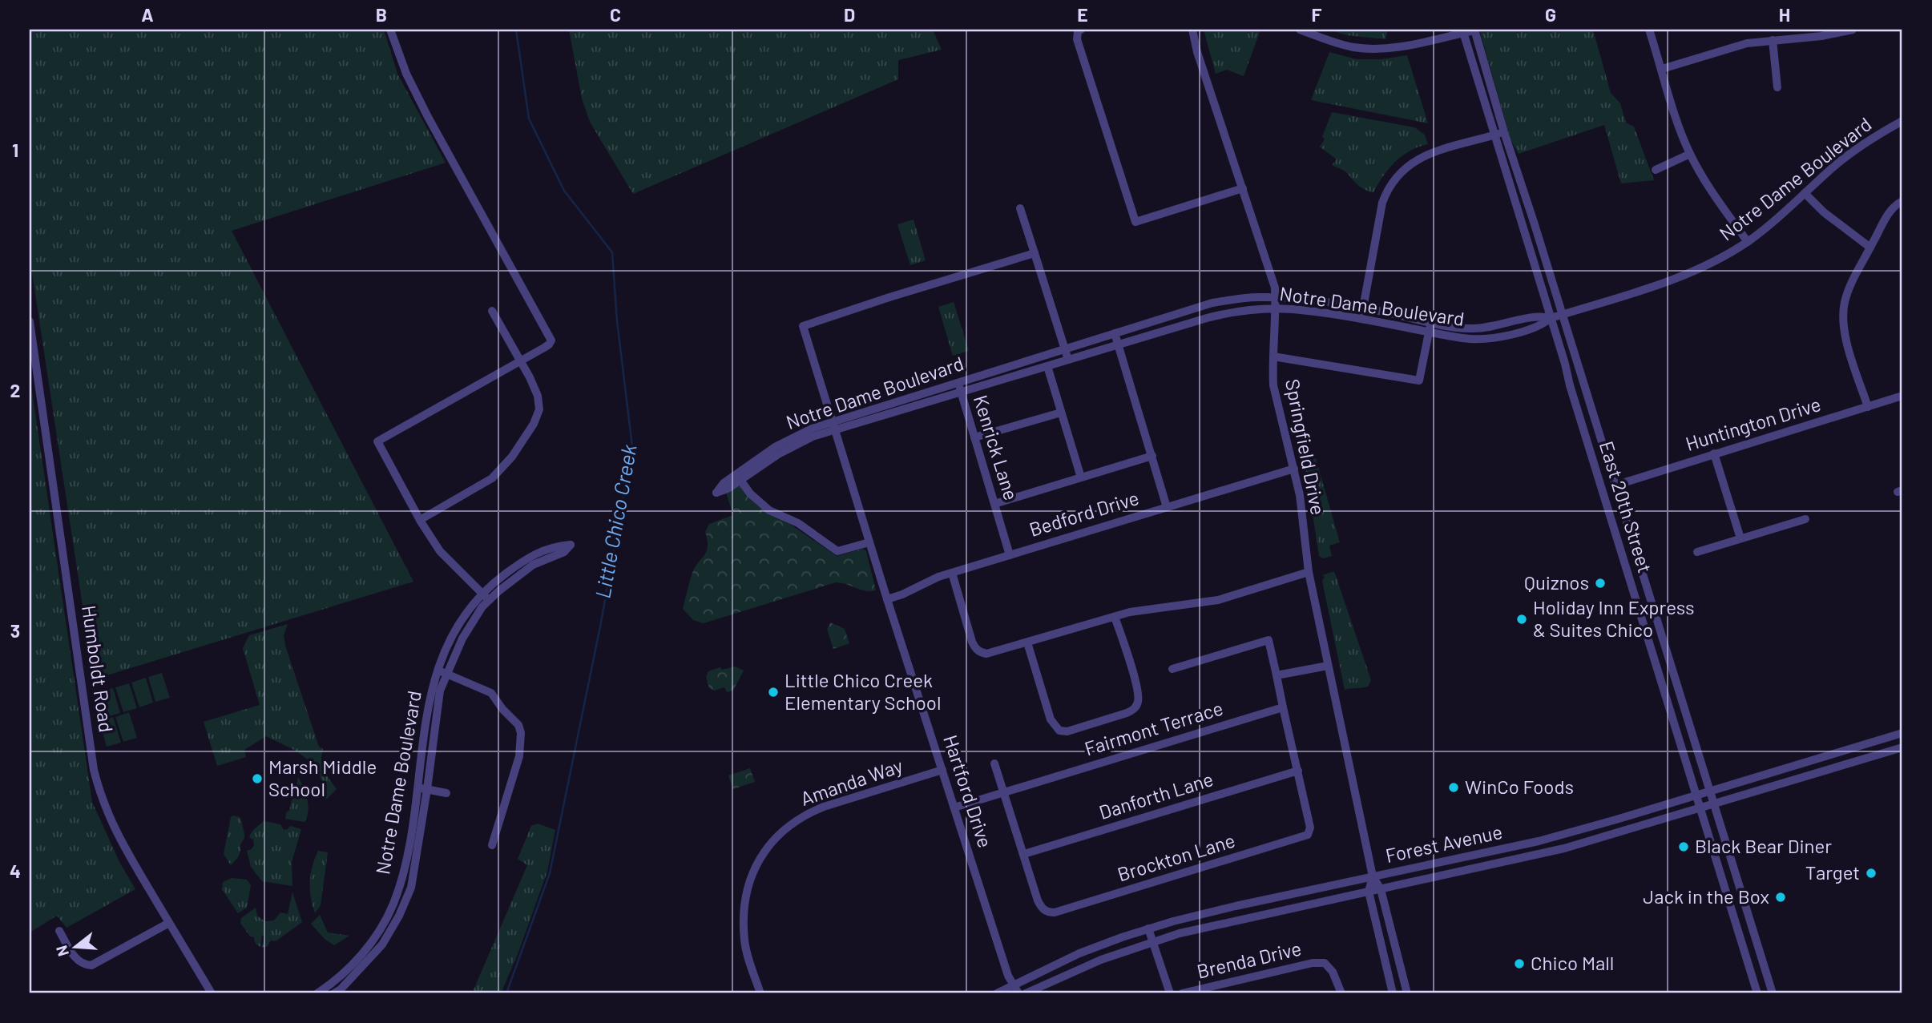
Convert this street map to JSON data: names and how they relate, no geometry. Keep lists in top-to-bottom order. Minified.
{"streets":{"street":["Notre Dame Boulevard","Huntington Drive","Springfield Drive","Kenrick Lane","East 20th Street","Bedford Drive","Humboldt Road","Fairmont Terrace","Amanda Way","Hartford Drive","Danforth Lane","Forest Avenue","Brockton Lane","Brenda Drive"]},"crossings":[["Notre Dame Boulevard","Springfield Drive"],["Notre Dame Boulevard","Kenrick Lane"],["Notre Dame Boulevard","East 20th Street"],["Notre Dame Boulevard","Hartford Drive"],["Huntington Drive","East 20th Street"],["Springfield Drive","Bedford Drive"],["Springfield Drive","Forest Avenue"],["Kenrick Lane","Bedford Drive"],["East 20th Street","Forest Avenue"],["Bedford Drive","Hartford Drive"],["Fairmont Terrace","Hartford Drive"],["Amanda Way","Hartford Drive"],["Hartford Drive","Forest Avenue"],["Danforth Lane","Brockton Lane"]],"water":["Little Chico Creek"],"places":["Quiznos","Holiday Inn Express & Suites Chico","Little Chico Creek Elementary School","Marsh Middle School","WinCo Foods","Black Bear Diner","Target","Jack in the Box","Chico Mall"],"north":"left","grid":{"columns":["A","B","C","D","E","F","G","H"],"rows":["1","2","3","4"]}}
